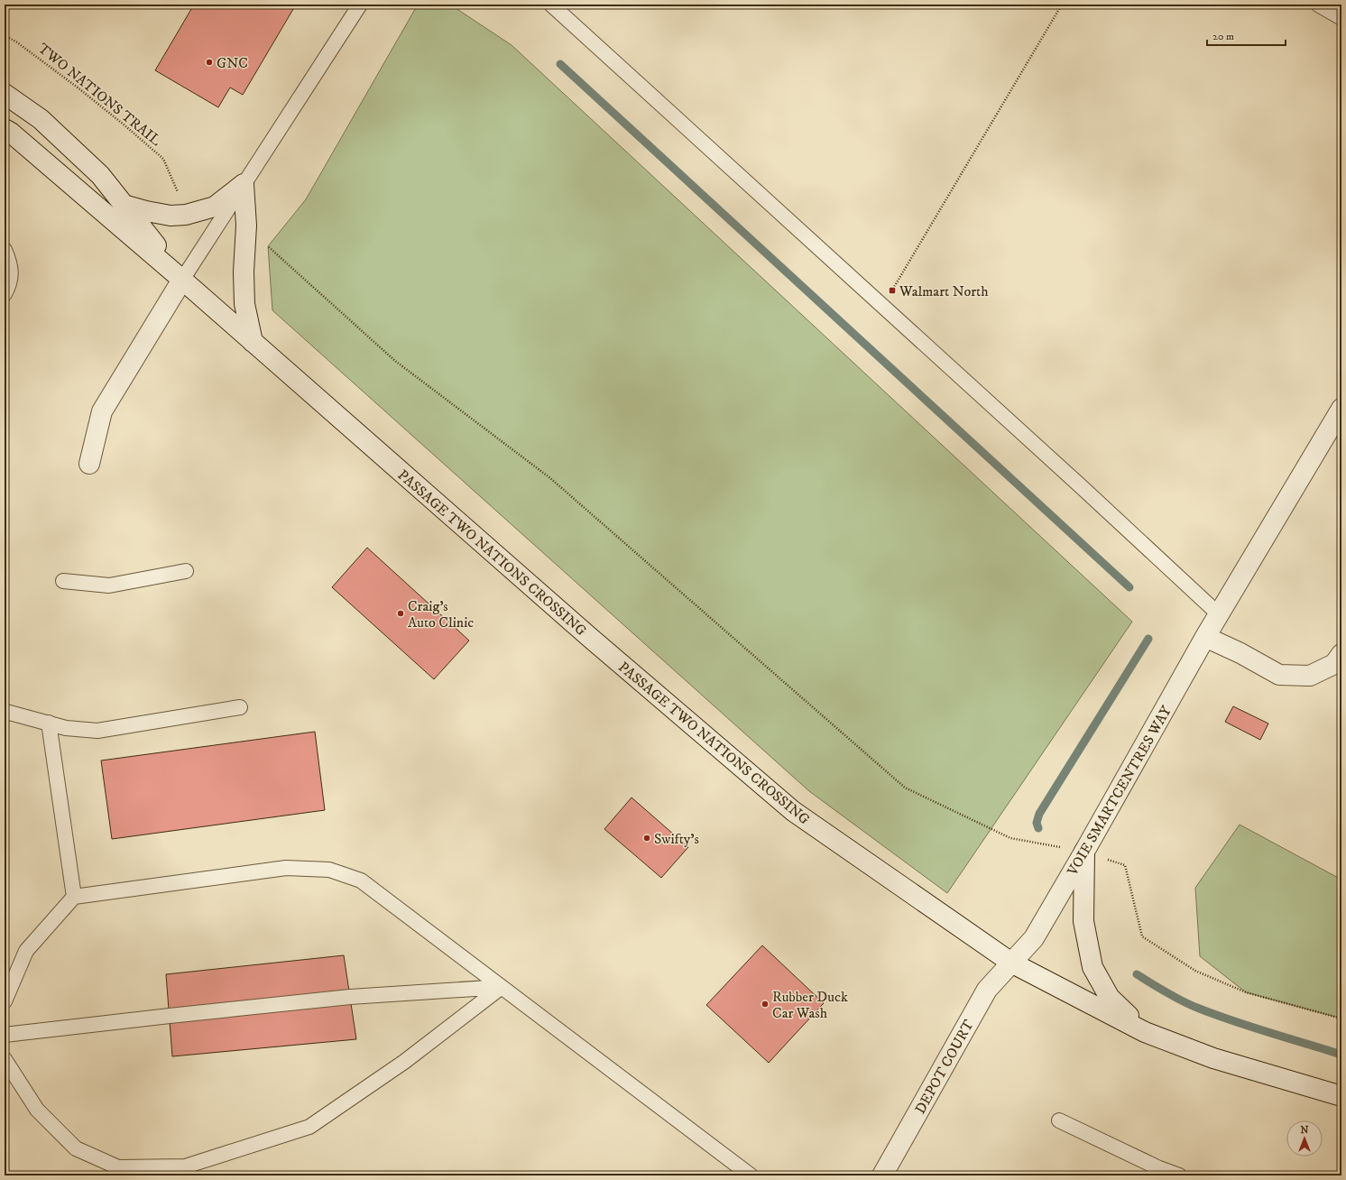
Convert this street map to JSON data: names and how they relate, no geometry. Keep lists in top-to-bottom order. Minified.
{"streets":{"main road":["PASSAGE TWO NATIONS CROSSING","VOIE SMARTCENTRES WAY","DEPOT COURT"],"path":["TWO NATIONS TRAIL"]},"crossings":[["PASSAGE TWO NATIONS CROSSING","VOIE SMARTCENTRES WAY"],["PASSAGE TWO NATIONS CROSSING","DEPOT COURT"],["VOIE SMARTCENTRES WAY","DEPOT COURT"]],"places":{"other":["GNC","Craig's Auto Clinic","Swifty's","Rubber Duck Car Wash"],"transit":["Walmart North"]},"scale_bar":"20 m","north":"top"}
